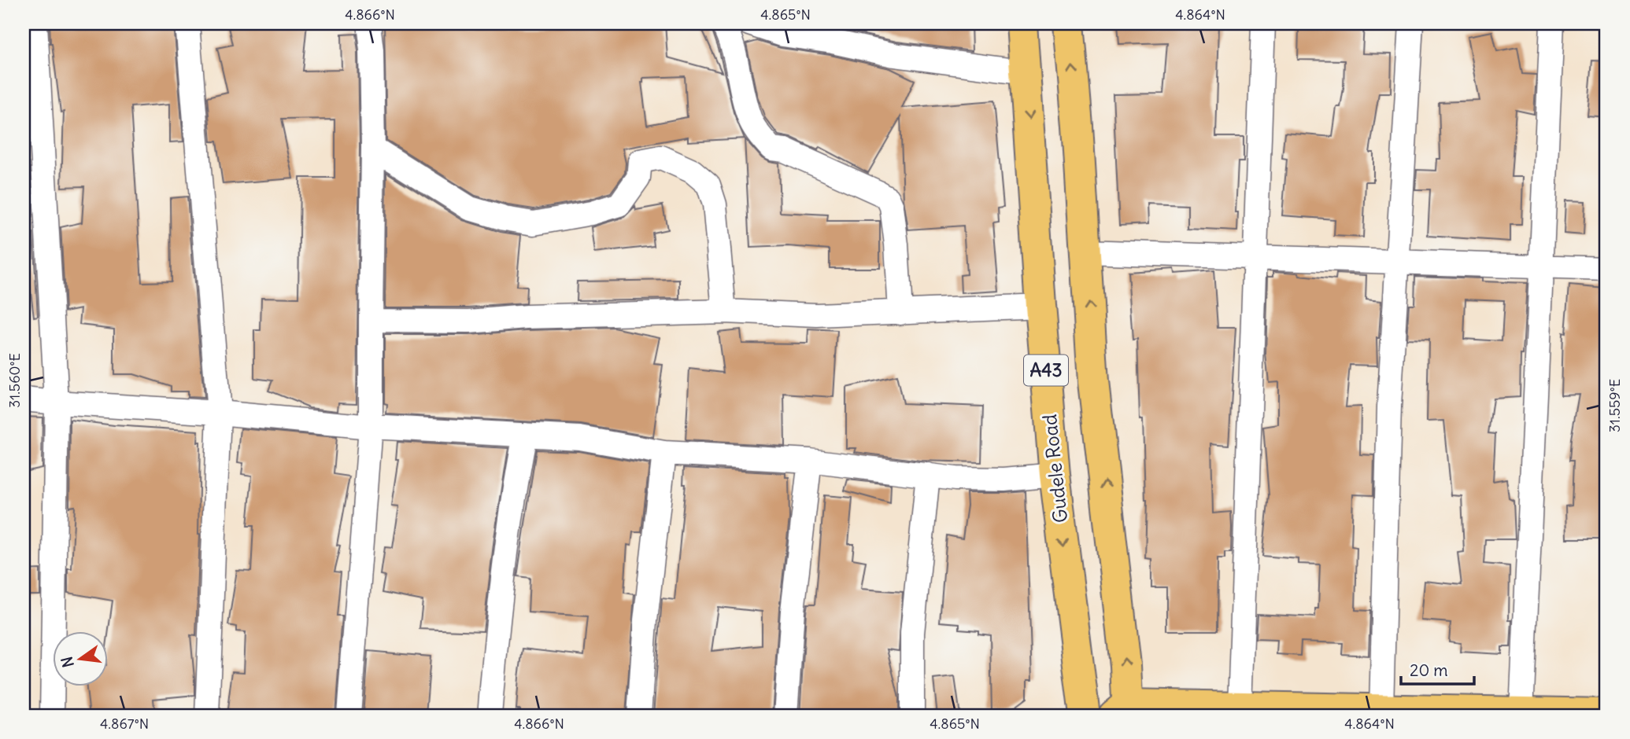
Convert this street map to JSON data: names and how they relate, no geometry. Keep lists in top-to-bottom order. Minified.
{"streets":{"main road":["A43","Gudele Road"]},"scale_bar":"20 m","north":"left","coordinates":["4.866°N","4.865°N","4.864°N","31.560°E","31.559°E","4.867°N"]}
